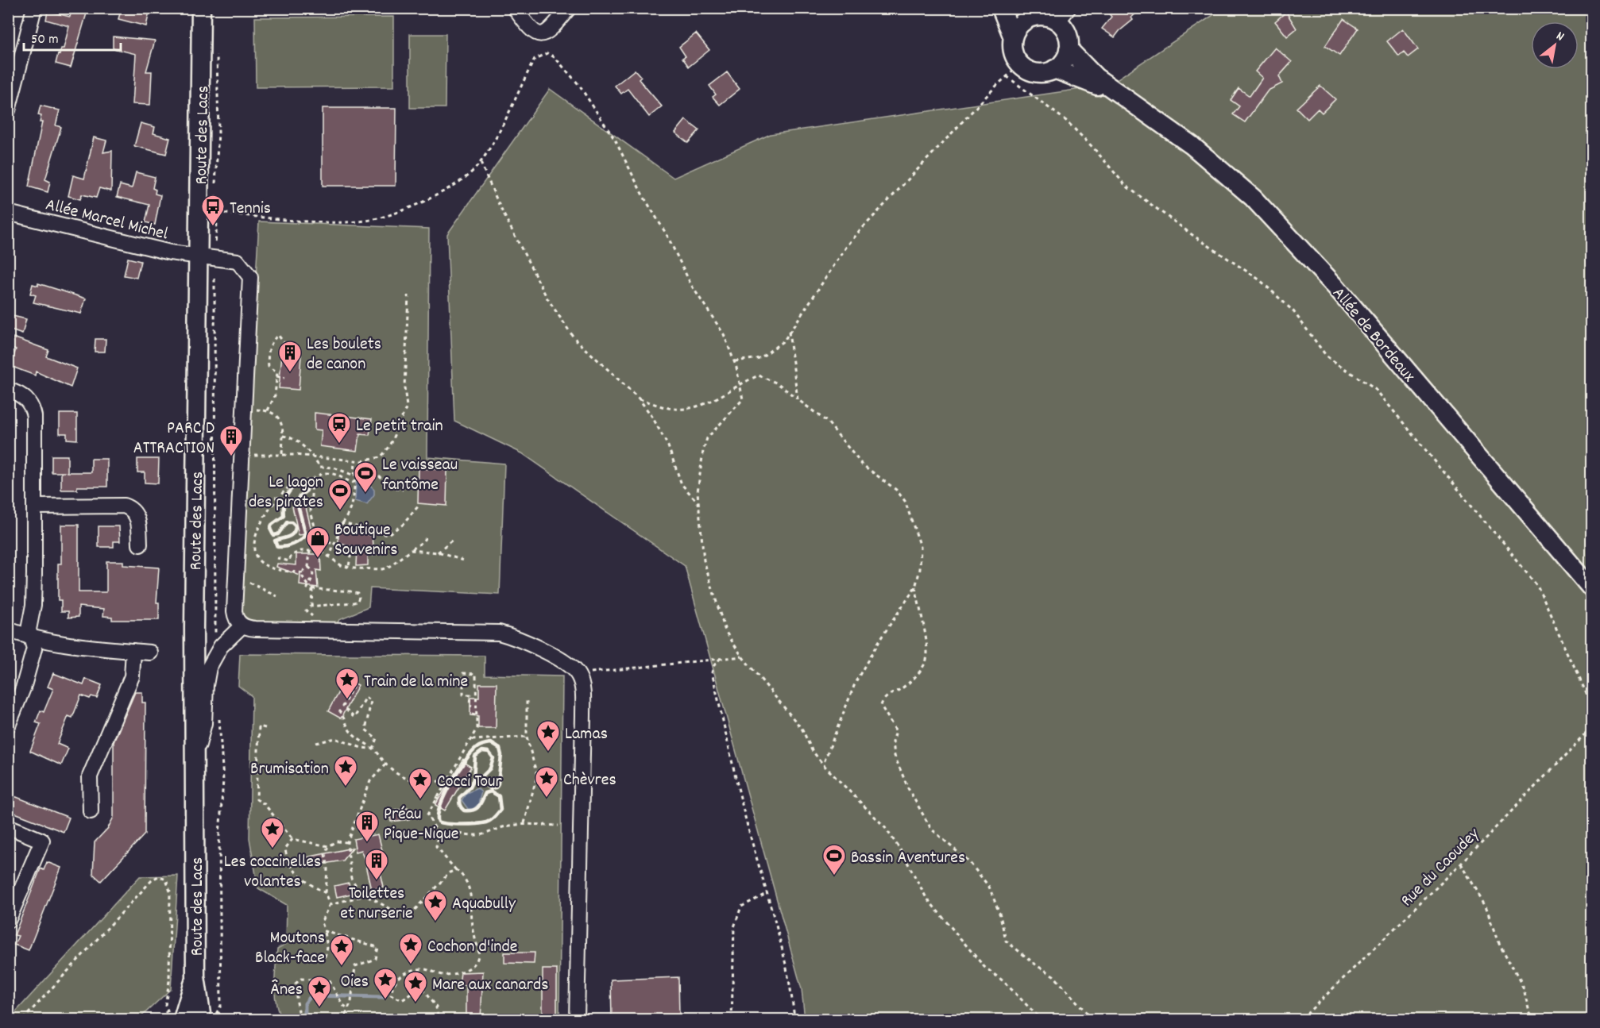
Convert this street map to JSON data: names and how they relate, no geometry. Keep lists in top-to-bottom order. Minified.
{"streets":{"main road":["Route des Lacs","Allée de Bordeaux"],"street":["Allée Marcel Michel"],"path":["Rue du Caoudey"]},"crossings":[["Route des Lacs","Allée Marcel Michel"]],"places":{"bus stop":["Tennis"],"building":["Les boulets de canon","PARC D ATTRACTION","Préau Pique-Nique","Toilettes et nurserie"],"station":["Le petit train"],"sports":["Le vaisseau fantôme","Le lagon des pirates","Bassin Aventures"],"shop":["Boutique Souvenirs"],"place":["Train de la mine","Lamas","Brumisation","Chèvres","Cocci Tour","Les coccinelles volantes","Aquabully","Cochon d'inde","Moutons Black-face","Oies","Mare aux canards","Ânes"]},"scale_bar":"50 m","north":"top right"}
